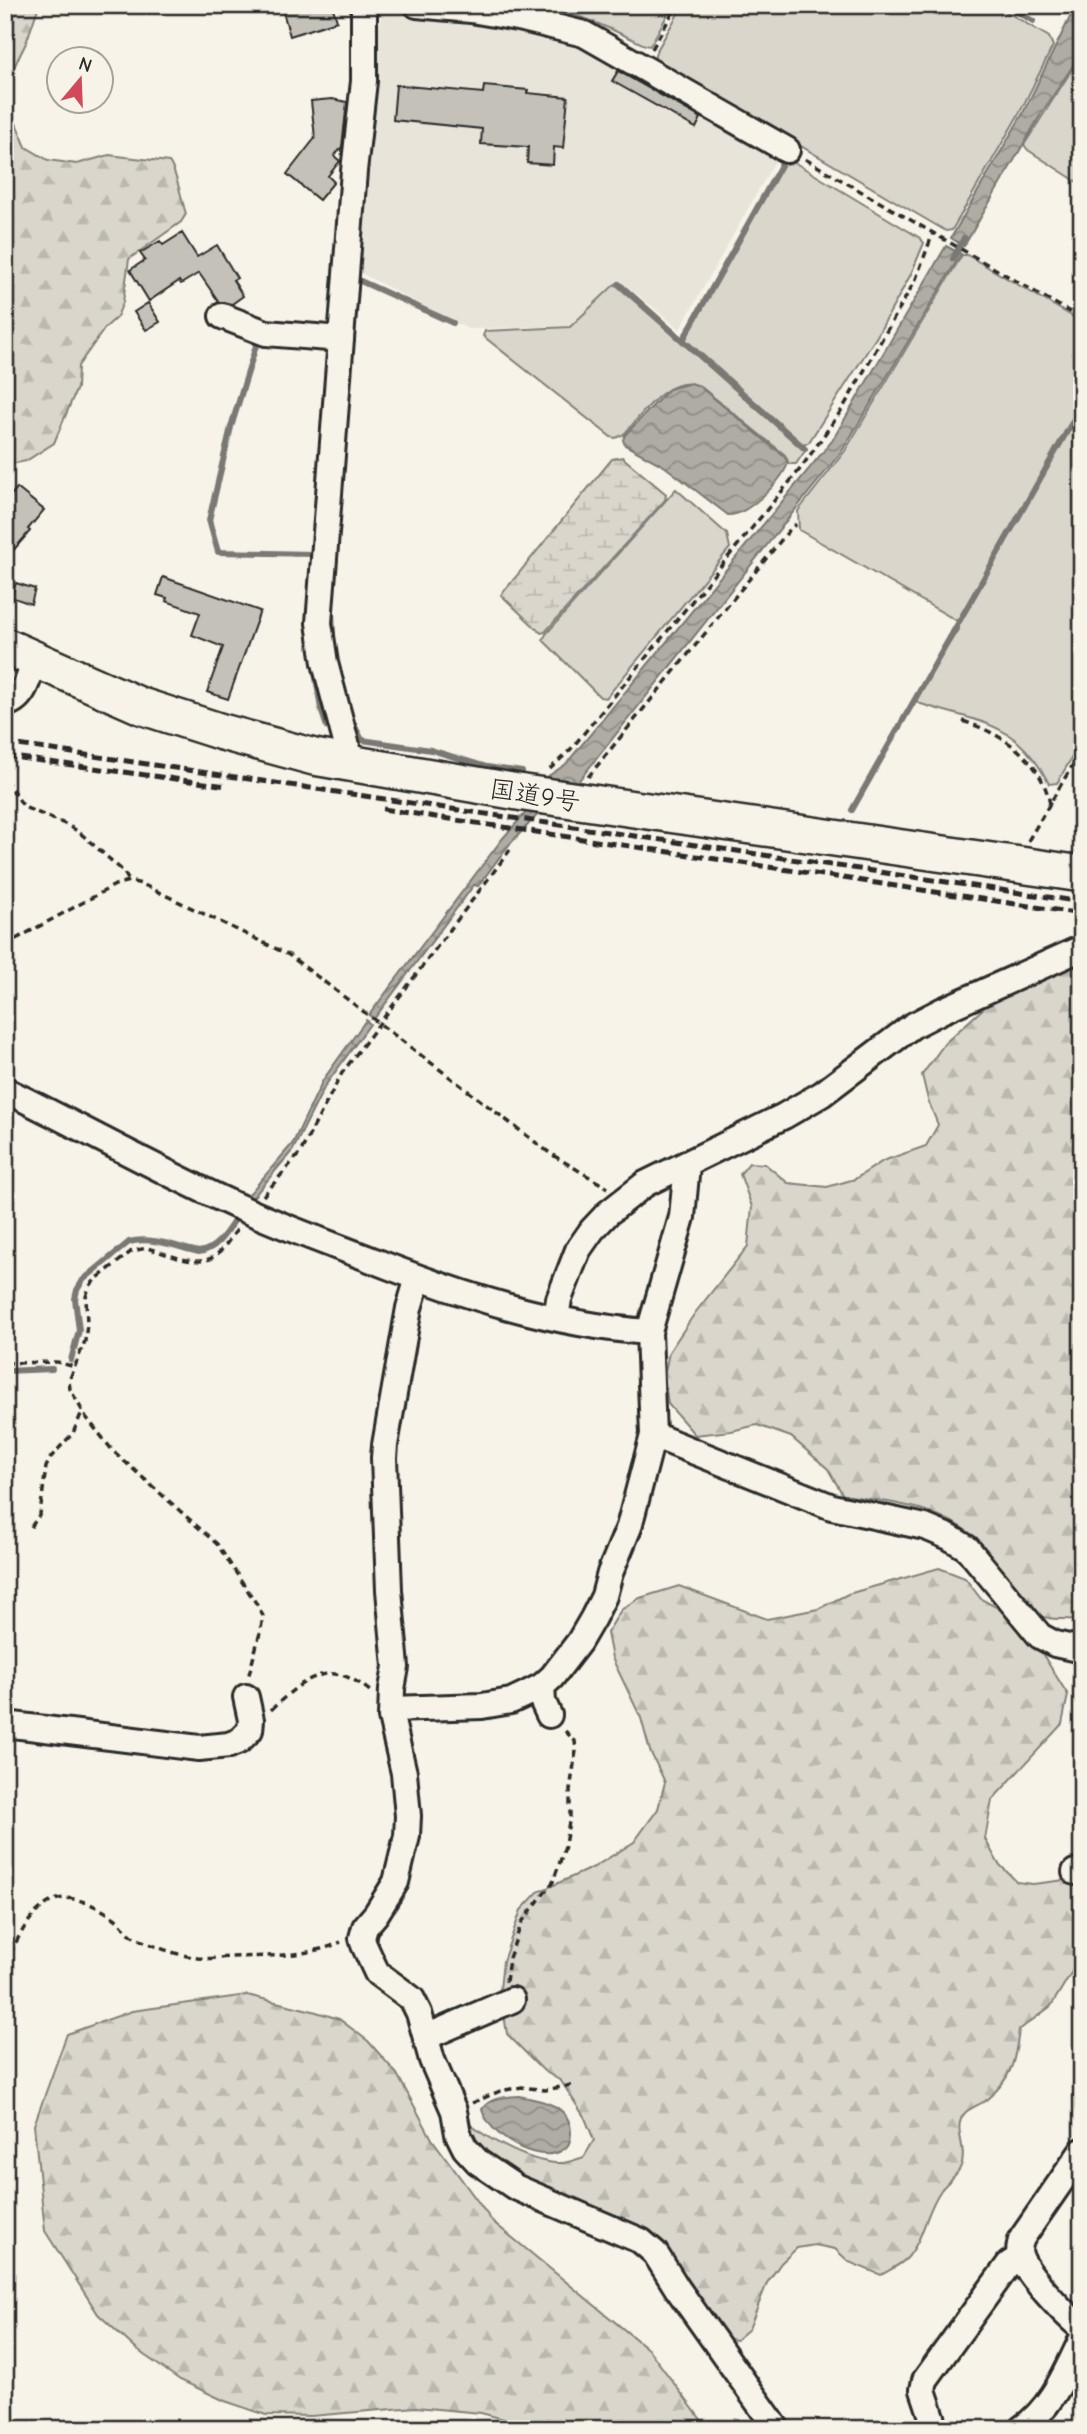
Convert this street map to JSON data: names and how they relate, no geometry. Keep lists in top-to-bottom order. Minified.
{"streets":{"highway":["国道9号"]},"north":"top"}
